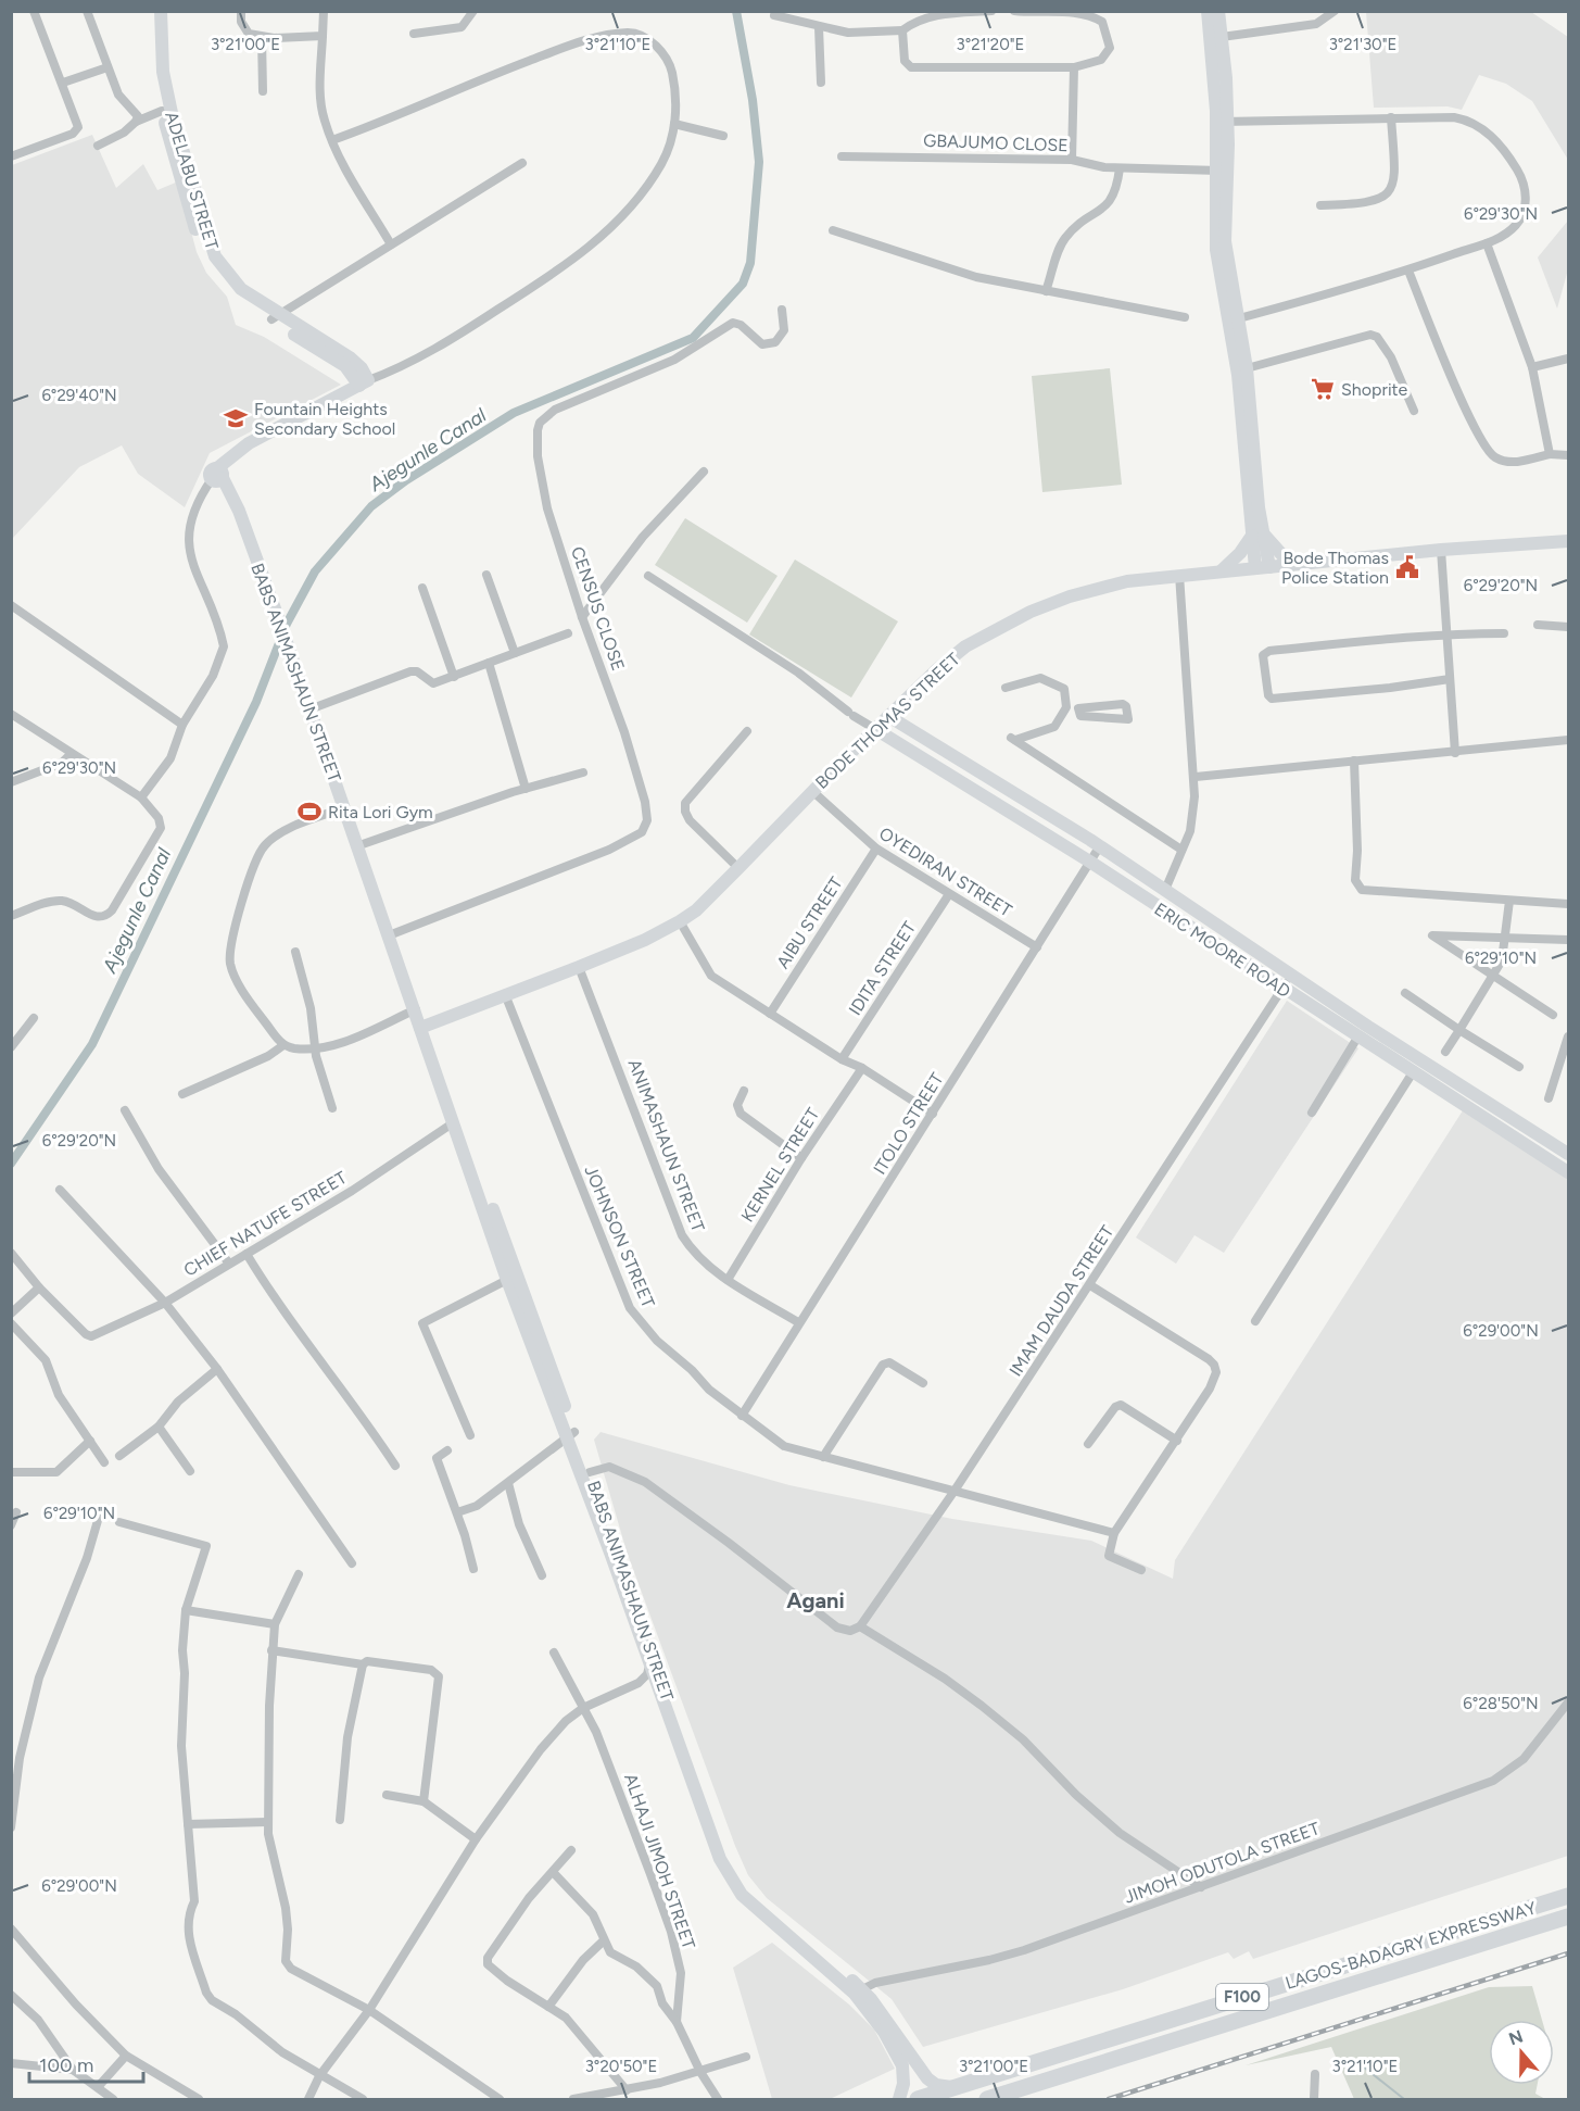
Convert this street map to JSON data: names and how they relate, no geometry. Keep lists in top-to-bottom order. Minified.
{"streets":{"highway":["LAGOS-BADAGRY EXPRESSWAY","F100"],"main road":["ADELABU STREET","BABS ANIMASHAUN STREET","BODE THOMAS STREET","ERIC MOORE ROAD"],"street":["GBAJUMO CLOSE","CENSUS CLOSE","OYEDIRAN STREET","AIBU STREET","IDITA STREET","ITOLO STREET","ANIMASHAUN STREET","KERNEL STREET","CHIEF NATUFE STREET","JOHNSON STREET","IMAM DAUDA STREET","ALHAJI JIMOH STREET","JIMOH ODUTOLA STREET"]},"crossings":[["CENSUS CLOSE","BABS ANIMASHAUN STREET"],["BABS ANIMASHAUN STREET","BODE THOMAS STREET"],["BABS ANIMASHAUN STREET","CHIEF NATUFE STREET"],["BABS ANIMASHAUN STREET","JIMOH ODUTOLA STREET"],["BABS ANIMASHAUN STREET","LAGOS-BADAGRY EXPRESSWAY"],["BODE THOMAS STREET","OYEDIRAN STREET"],["BODE THOMAS STREET","ERIC MOORE ROAD"],["BODE THOMAS STREET","ANIMASHAUN STREET"],["BODE THOMAS STREET","JOHNSON STREET"],["OYEDIRAN STREET","AIBU STREET"],["OYEDIRAN STREET","IDITA STREET"],["OYEDIRAN STREET","ITOLO STREET"],["ERIC MOORE ROAD","ITOLO STREET"],["ERIC MOORE ROAD","IMAM DAUDA STREET"],["ITOLO STREET","ANIMASHAUN STREET"],["ITOLO STREET","JOHNSON STREET"],["ANIMASHAUN STREET","KERNEL STREET"],["JOHNSON STREET","IMAM DAUDA STREET"]],"districts":["Agani"],"water":["Ajegunle Canal"],"places":{"supermarket":["Shoprite"],"school or university":["Fountain Heights Secondary School"],"public building":["Bode Thomas Police Station"],"sports":["Rita Lori Gym"]},"scale_bar":"100 m","north":"top","coordinates":["3°21'00\"E","3°21'10\"E","3°21'20\"E","3°21'30\"E","6°29'30\"N","6°29'40\"N","6°29'20\"N","6°29'10\"N","6°29'00\"N","6°28'50\"N","3°20'50\"E"]}
